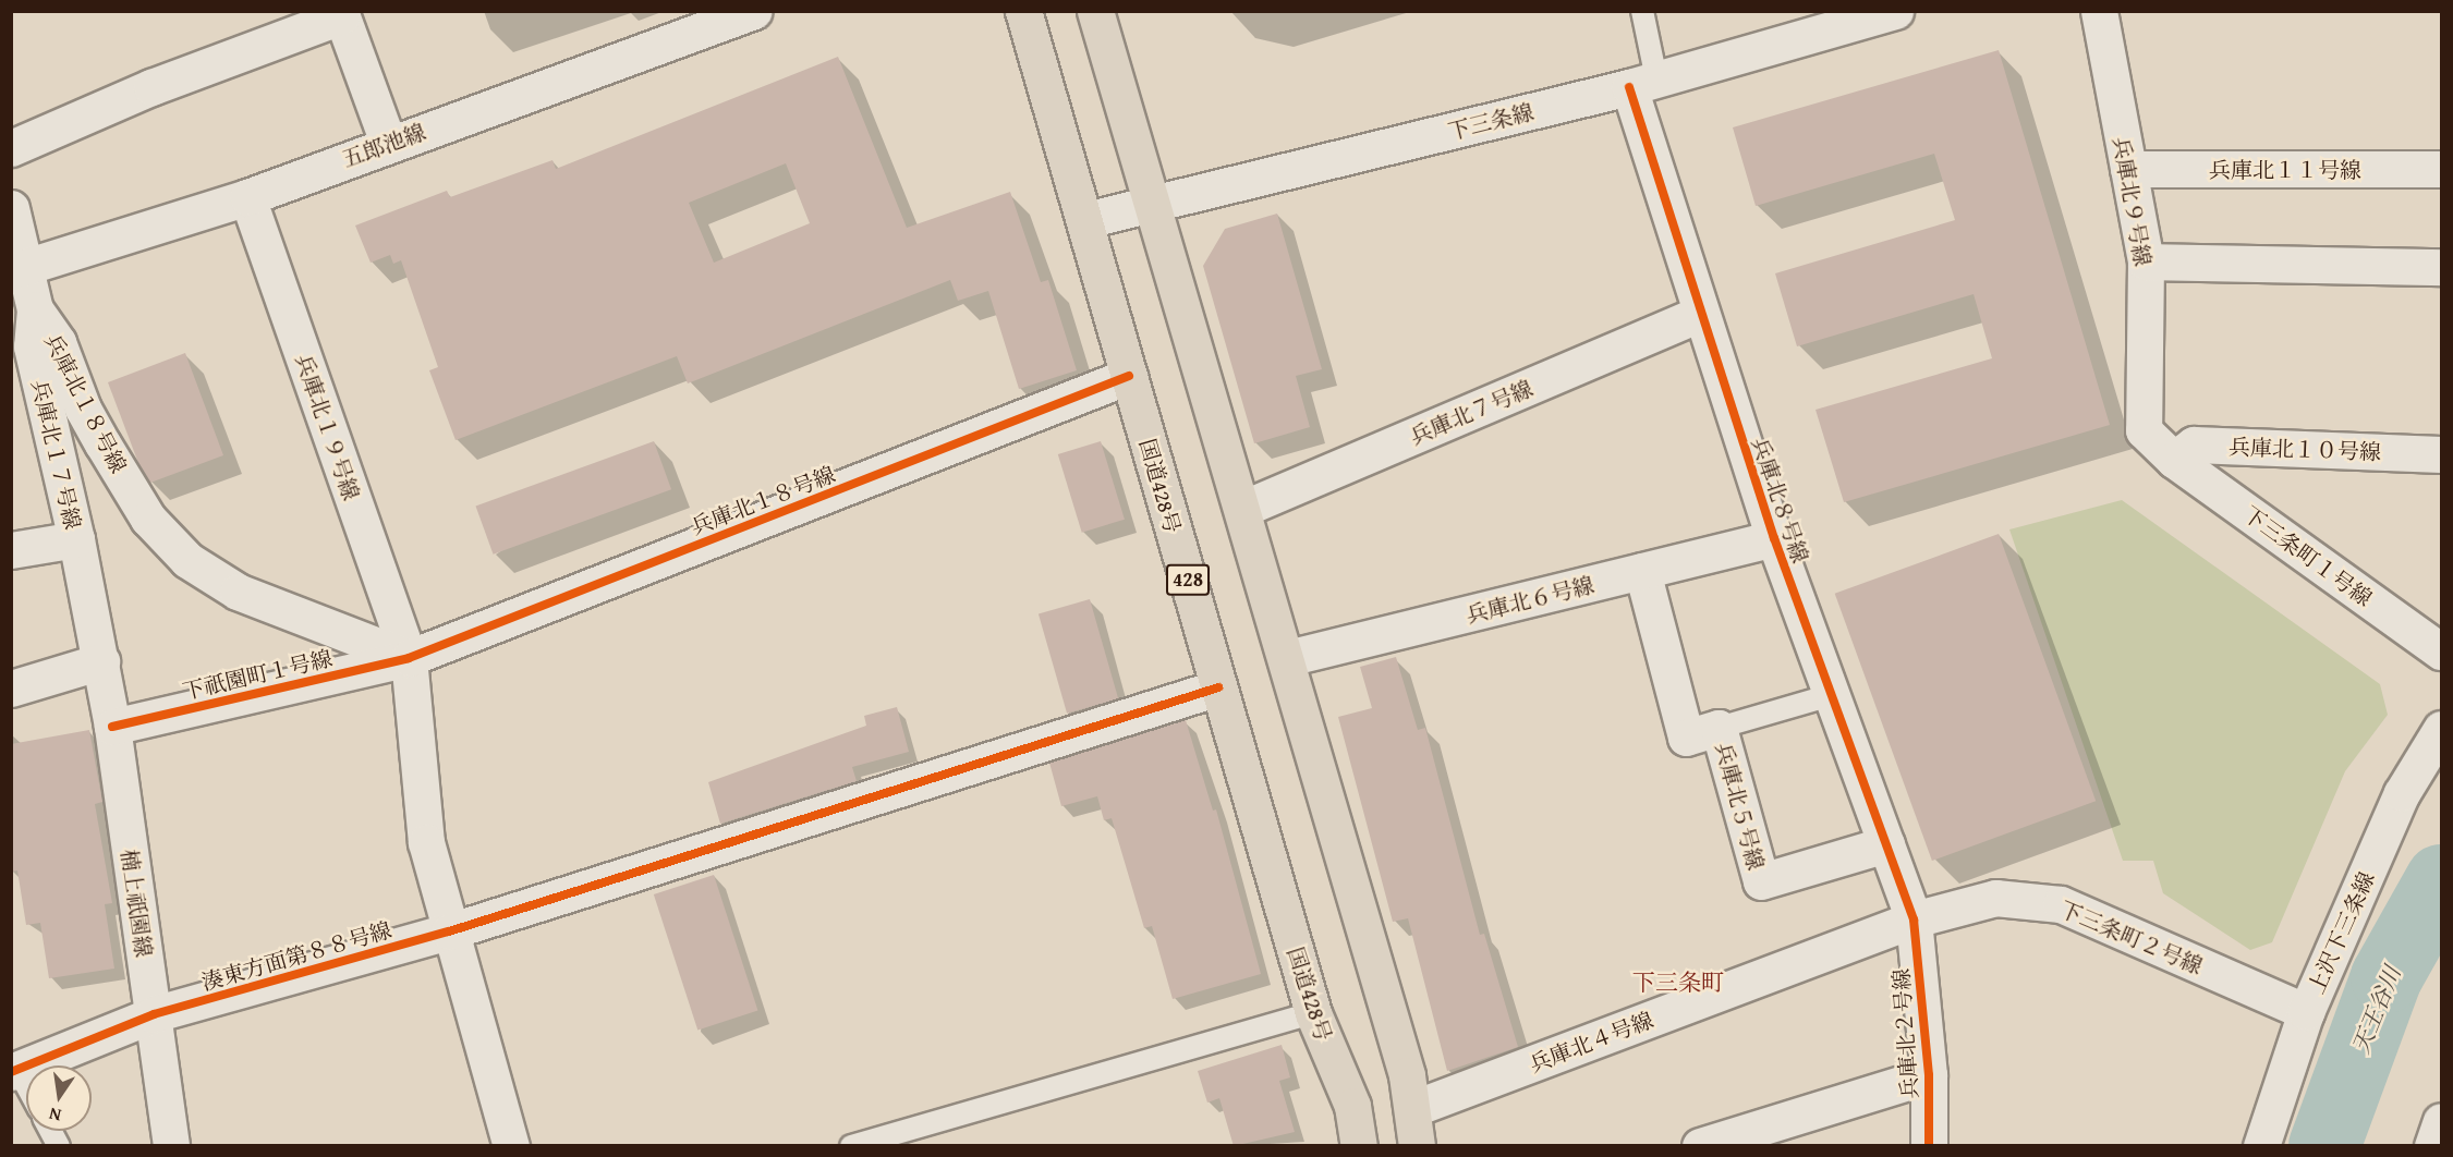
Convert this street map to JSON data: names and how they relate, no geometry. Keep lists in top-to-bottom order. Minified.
{"streets":{"highway":["国道428号","428"],"street":["下三条線","五郎池線","兵庫北１１号線","兵庫北９号線","兵庫北１８号線","兵庫北７号線","兵庫北１９号線","兵庫北１０号線","兵庫北１７号線","兵庫北８号線","下三条町１号線","兵庫北６号線","下祇園町１号線","兵庫北５号線","楠上祇園線","上沢下三条線","下三条町２号線","湊東方面第８８号線","兵庫北２号線","兵庫北４号線"]},"crossings":[["下三条線","国道428号"],["下三条線","兵庫北８号線"],["五郎池線","兵庫北１９号線"],["五郎池線","兵庫北１７号線"],["兵庫北１１号線","兵庫北９号線"],["兵庫北９号線","兵庫北１０号線"],["兵庫北９号線","下三条町１号線"],["兵庫北１８号線","兵庫北１９号線"],["兵庫北１８号線","兵庫北１７号線"],["兵庫北１８号線","国道428号"],["兵庫北１８号線","下祇園町１号線"],["兵庫北７号線","兵庫北８号線"],["兵庫北１９号線","下祇園町１号線"],["兵庫北１９号線","湊東方面第８８号線"],["兵庫北１０号線","下三条町１号線"],["兵庫北１７号線","楠上祇園線"],["国道428号","湊東方面第８８号線"],["兵庫北８号線","兵庫北６号線"],["兵庫北８号線","兵庫北５号線"],["兵庫北８号線","下三条町２号線"],["兵庫北８号線","兵庫北２号線"],["兵庫北８号線","兵庫北４号線"],["兵庫北６号線","兵庫北５号線"],["下祇園町１号線","楠上祇園線"],["楠上祇園線","湊東方面第８８号線"],["上沢下三条線","下三条町２号線"],["下三条町２号線","兵庫北２号線"],["下三条町２号線","兵庫北４号線"],["兵庫北２号線","兵庫北４号線"]],"districts":["下三条町"],"water":["天王谷川"],"north":"bottom"}
